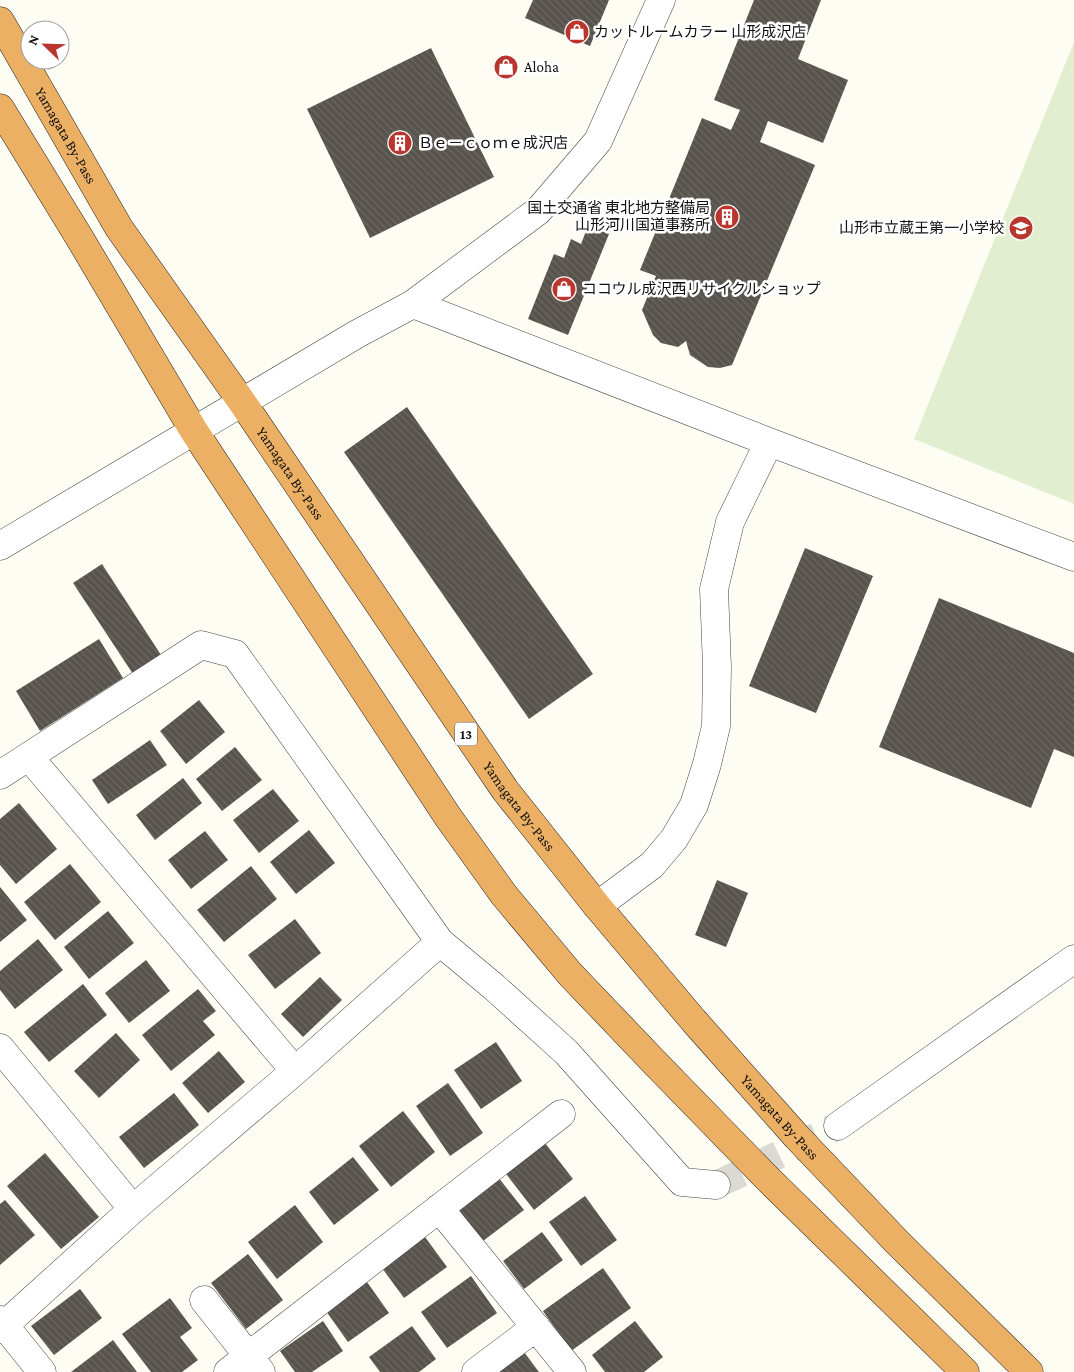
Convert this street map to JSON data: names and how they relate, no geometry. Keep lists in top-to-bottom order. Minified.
{"streets":{"highway":["Yamagata By-Pass","13"]},"places":{"shop":["カットルームカラー 山形成沢店","Aloha","ココウル成沢西リサイクルショップ"],"building":["Ｂｅ－ｃｏｍｅ成沢店","国土交通省 東北地方整備局 山形河川国道事務所"],"school or university":["山形市立蔵王第一小学校"]},"north":"top left"}
